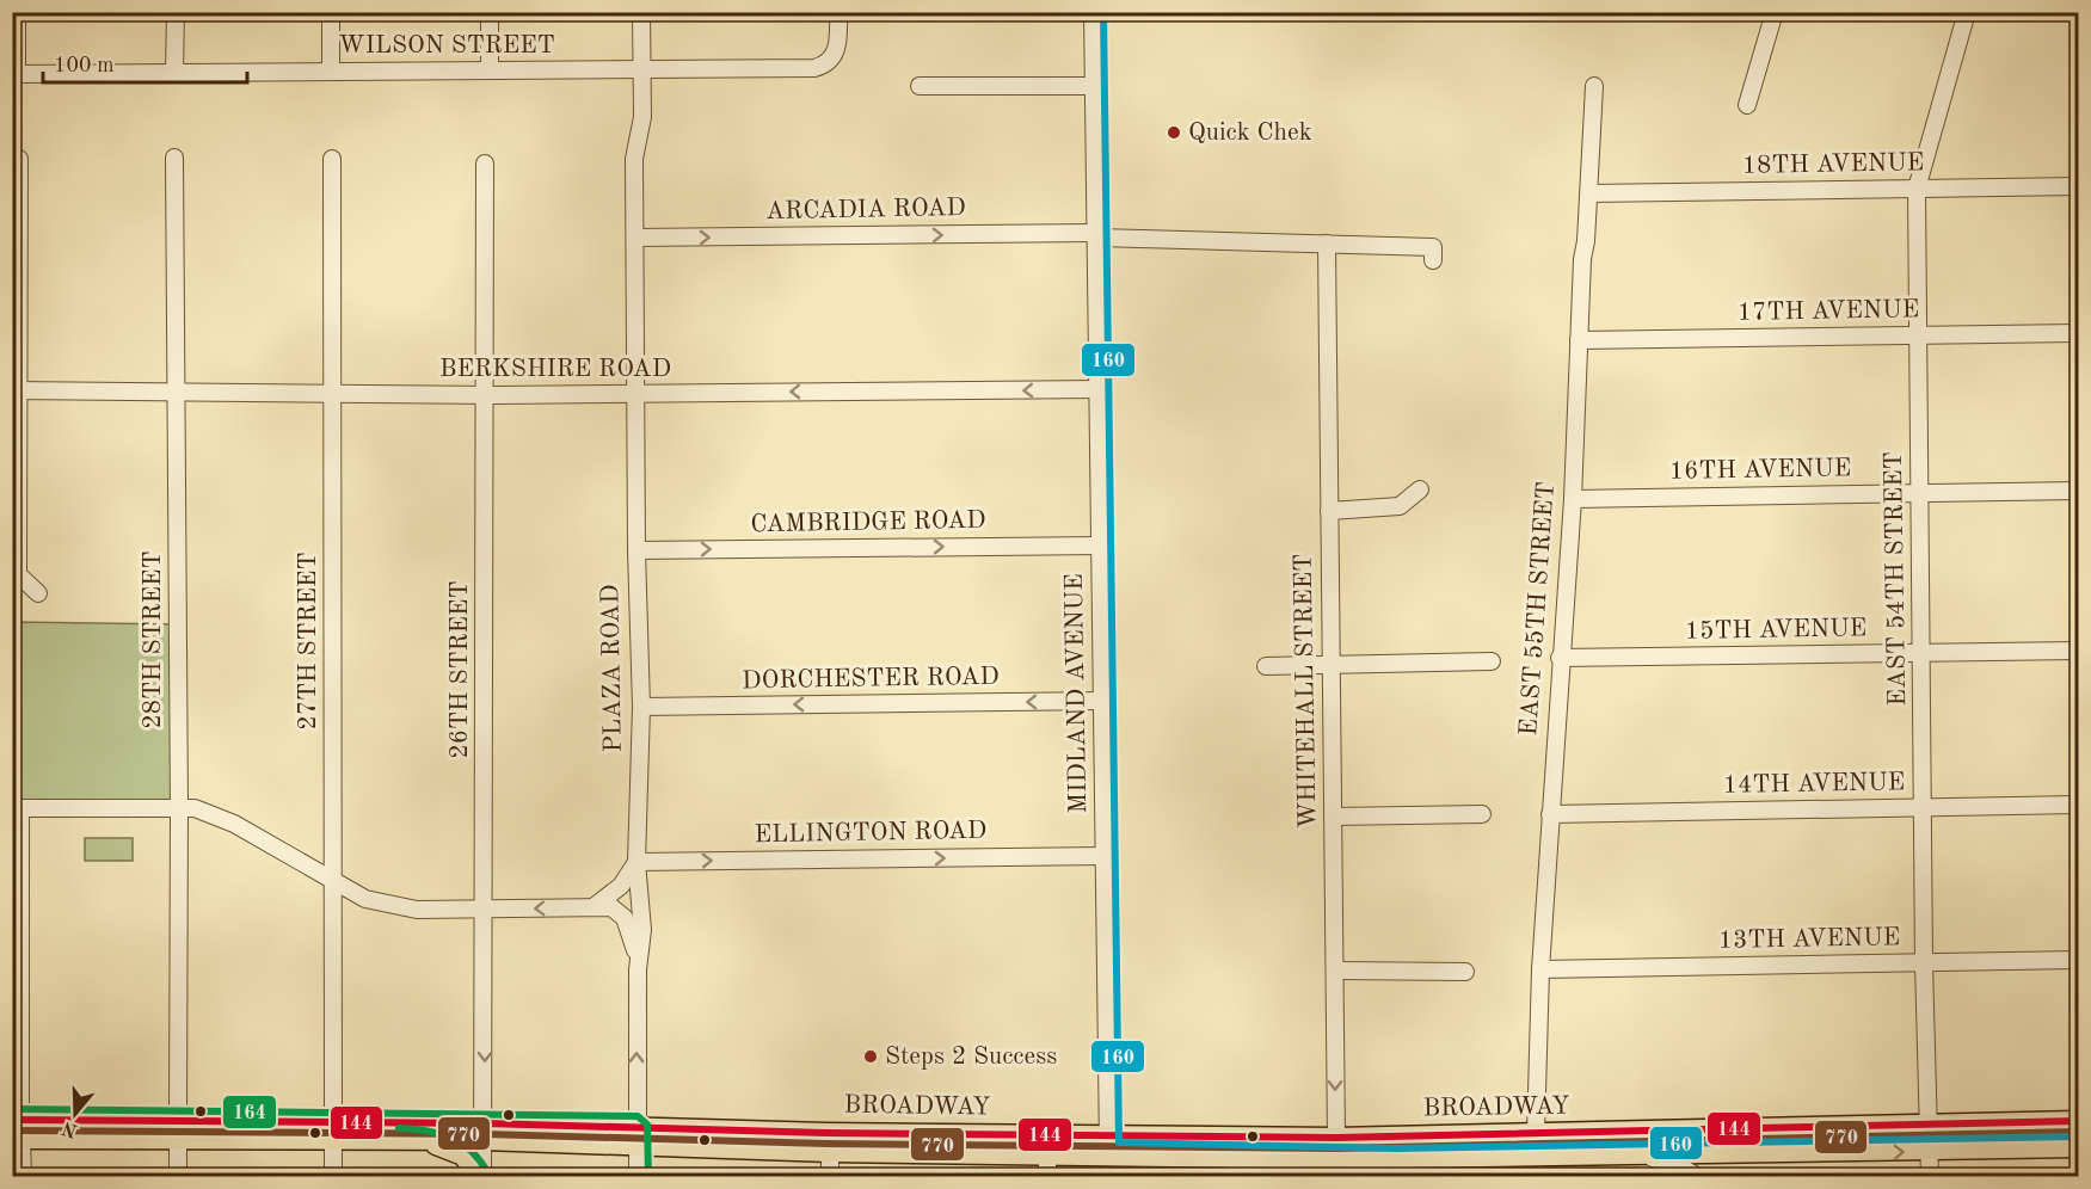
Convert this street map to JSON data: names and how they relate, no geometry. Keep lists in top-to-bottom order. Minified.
{"streets":{"main road":["BROADWAY"],"street":["WILSON STREET","18TH AVENUE","ARCADIA ROAD","17TH AVENUE","BERKSHIRE ROAD","16TH AVENUE","CAMBRIDGE ROAD","EAST 54TH STREET","EAST 55TH STREET","15TH AVENUE","28TH STREET","27TH STREET","PLAZA ROAD","26TH STREET","DORCHESTER ROAD","WHITEHALL STREET","MIDLAND AVENUE","14TH AVENUE","ELLINGTON ROAD","13TH AVENUE"]},"crossings":[["WILSON STREET","PLAZA ROAD"],["18TH AVENUE","EAST 54TH STREET"],["18TH AVENUE","EAST 55TH STREET"],["ARCADIA ROAD","PLAZA ROAD"],["ARCADIA ROAD","WHITEHALL STREET"],["ARCADIA ROAD","MIDLAND AVENUE"],["17TH AVENUE","EAST 54TH STREET"],["17TH AVENUE","EAST 55TH STREET"],["BERKSHIRE ROAD","28TH STREET"],["BERKSHIRE ROAD","27TH STREET"],["BERKSHIRE ROAD","PLAZA ROAD"],["BERKSHIRE ROAD","26TH STREET"],["BERKSHIRE ROAD","MIDLAND AVENUE"],["16TH AVENUE","EAST 54TH STREET"],["16TH AVENUE","EAST 55TH STREET"],["CAMBRIDGE ROAD","PLAZA ROAD"],["CAMBRIDGE ROAD","MIDLAND AVENUE"],["EAST 54TH STREET","15TH AVENUE"],["EAST 54TH STREET","14TH AVENUE"],["EAST 54TH STREET","13TH AVENUE"],["EAST 54TH STREET","BROADWAY"],["EAST 55TH STREET","15TH AVENUE"],["EAST 55TH STREET","14TH AVENUE"],["EAST 55TH STREET","13TH AVENUE"],["EAST 55TH STREET","BROADWAY"],["28TH STREET","BROADWAY"],["27TH STREET","BROADWAY"],["PLAZA ROAD","DORCHESTER ROAD"],["PLAZA ROAD","ELLINGTON ROAD"],["PLAZA ROAD","BROADWAY"],["26TH STREET","BROADWAY"],["DORCHESTER ROAD","MIDLAND AVENUE"],["WHITEHALL STREET","BROADWAY"],["MIDLAND AVENUE","ELLINGTON ROAD"],["MIDLAND AVENUE","BROADWAY"]],"one_way":["ARCADIA ROAD","BERKSHIRE ROAD","CAMBRIDGE ROAD","DORCHESTER ROAD","ELLINGTON ROAD"],"places":["Quick Chek","Steps 2 Success"],"lines":["transit line 160","transit line 164","transit line 144","transit line 770"],"scale_bar":"100 m","north":"bottom"}
